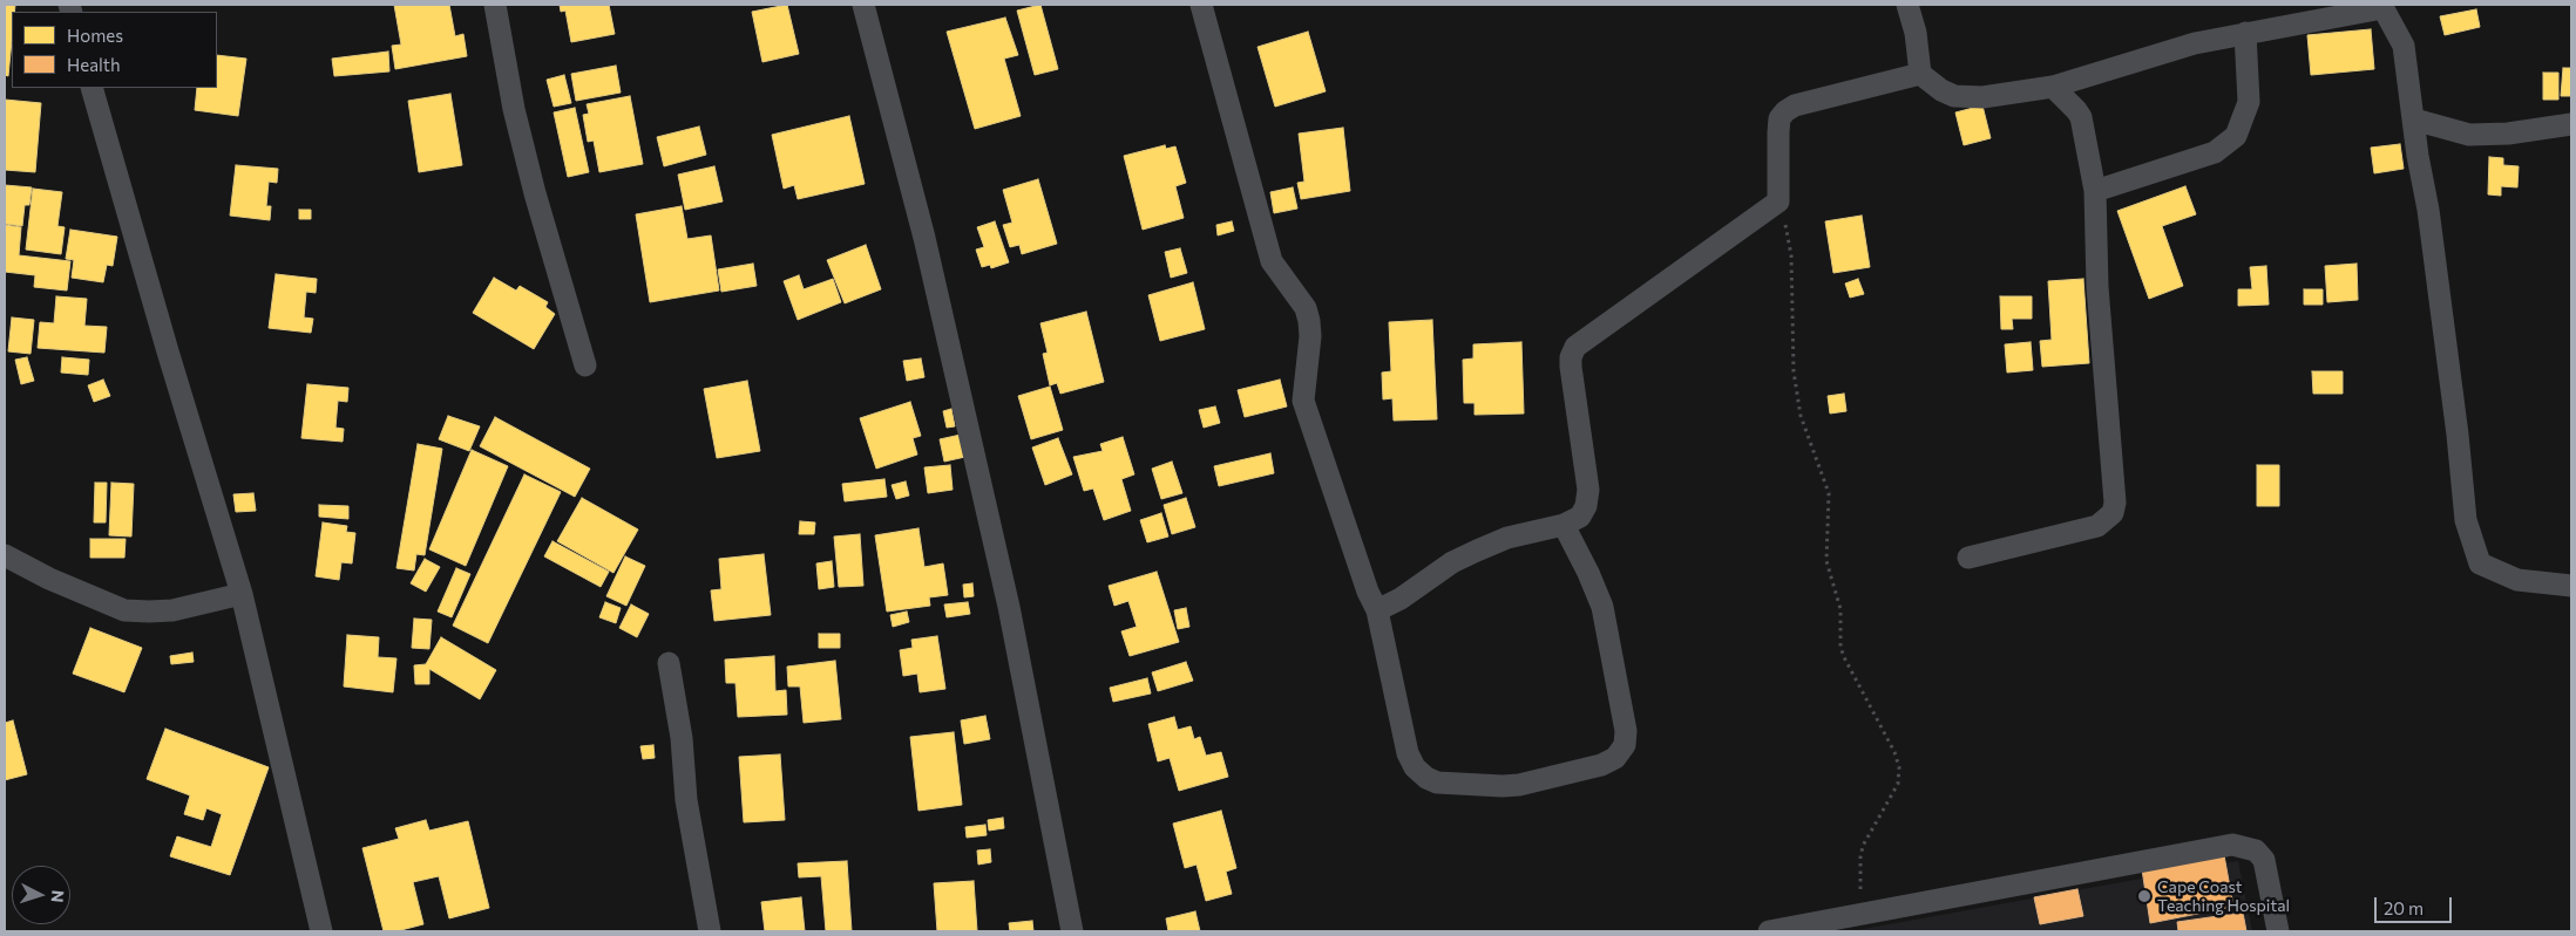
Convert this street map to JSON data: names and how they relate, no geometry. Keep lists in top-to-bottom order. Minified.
{"places":["Cape Coast Teaching Hospital"],"legend":["Homes","Health"],"scale_bar":"20 m","north":"right"}
